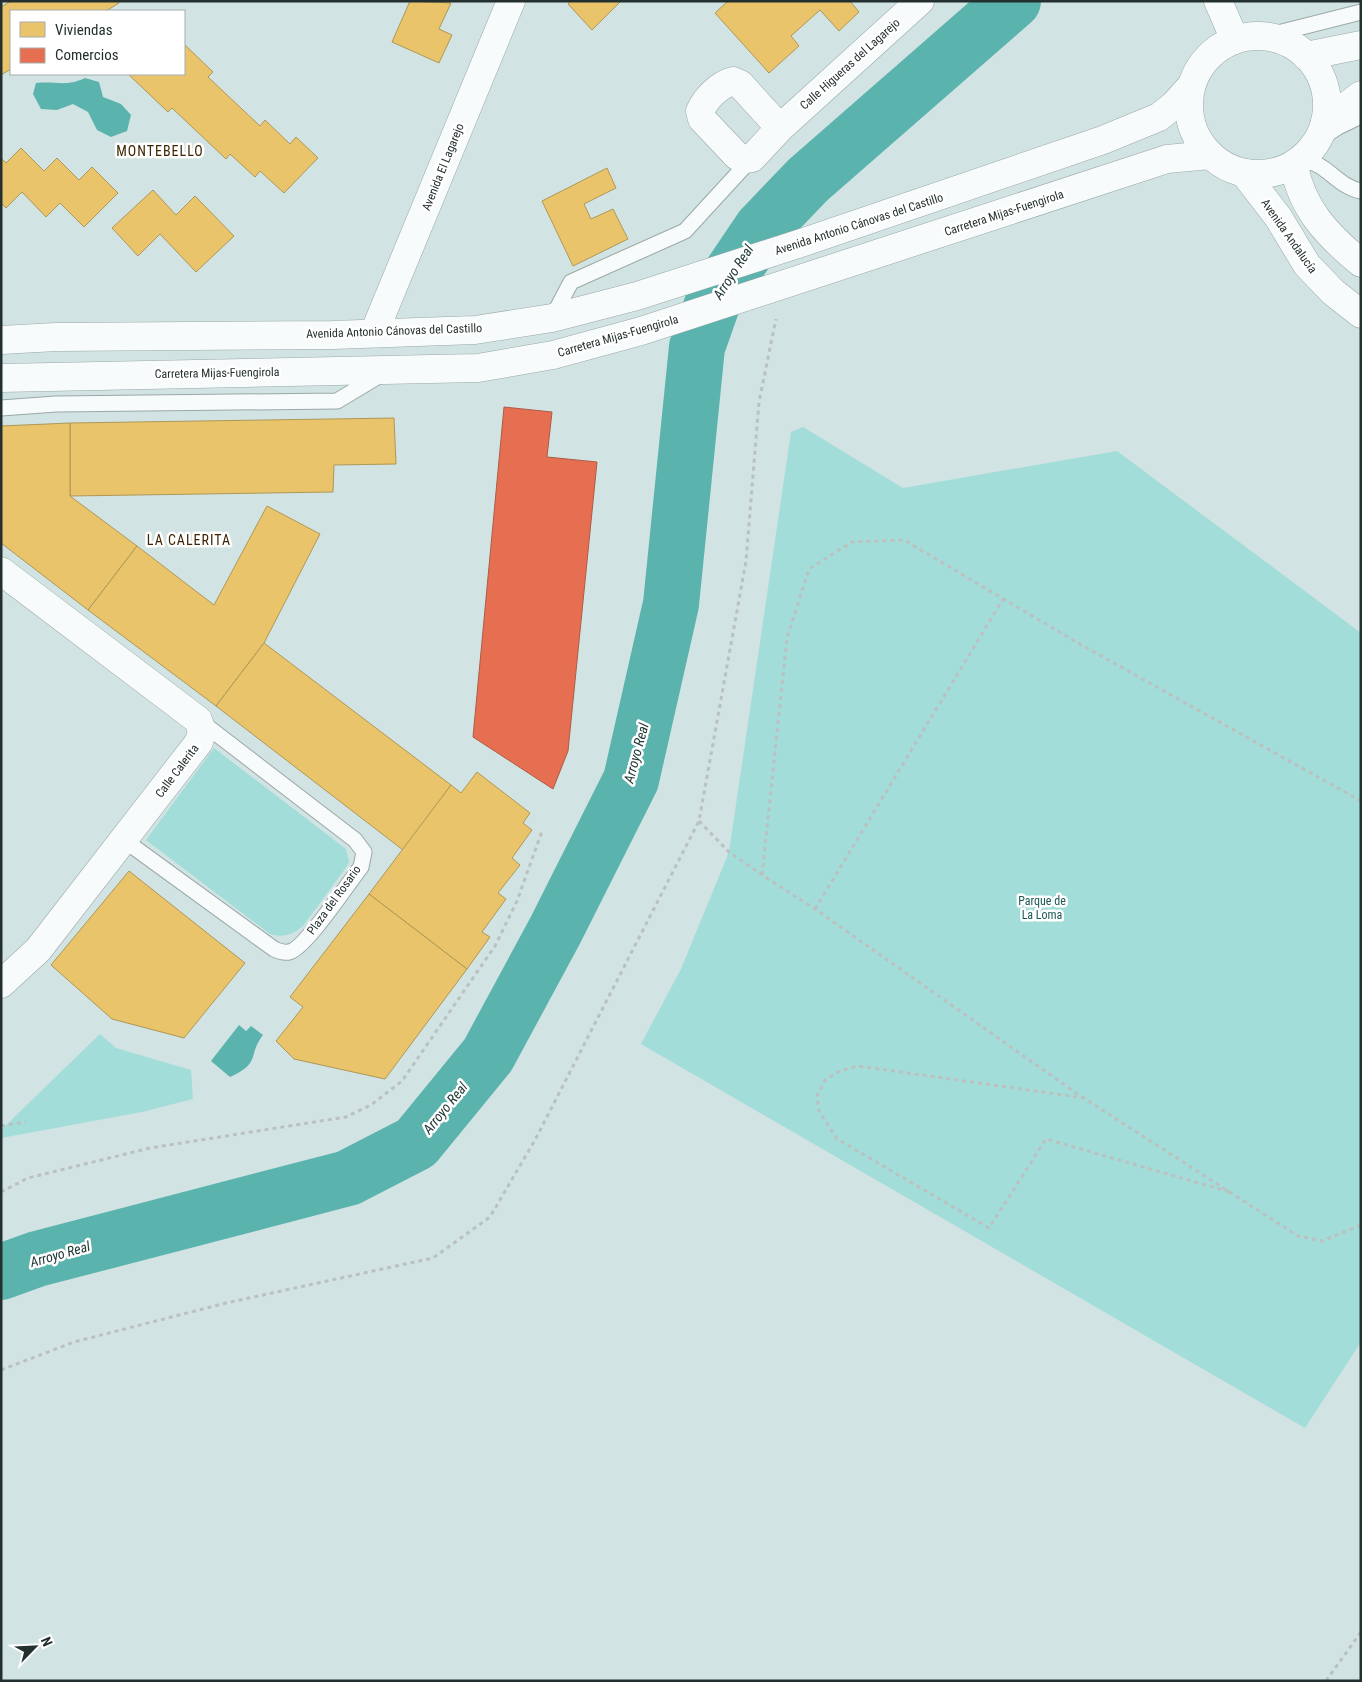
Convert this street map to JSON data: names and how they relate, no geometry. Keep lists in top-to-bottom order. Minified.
{"streets":{"street":["Calle Higueras del Lagarejo","Avenida El Lagarejo","Carretera Mijas-Fuengirola","Avenida Antonio Cánovas del Castillo","Avenida Andalucía","Calle Calerita"],"lane":["Plaza del Rosario"]},"crossings":[["Avenida El Lagarejo","Avenida Antonio Cánovas del Castillo"],["Carretera Mijas-Fuengirola","Avenida Antonio Cánovas del Castillo"],["Carretera Mijas-Fuengirola","Avenida Andalucía"],["Avenida Antonio Cánovas del Castillo","Avenida Andalucía"],["Calle Calerita","Plaza del Rosario"]],"districts":["MONTEBELLO","LA CALERITA"],"water":["Arroyo Real"],"parks":["Parque de La Loma"],"legend":["Viviendas","Comercios"],"north":"top right"}
